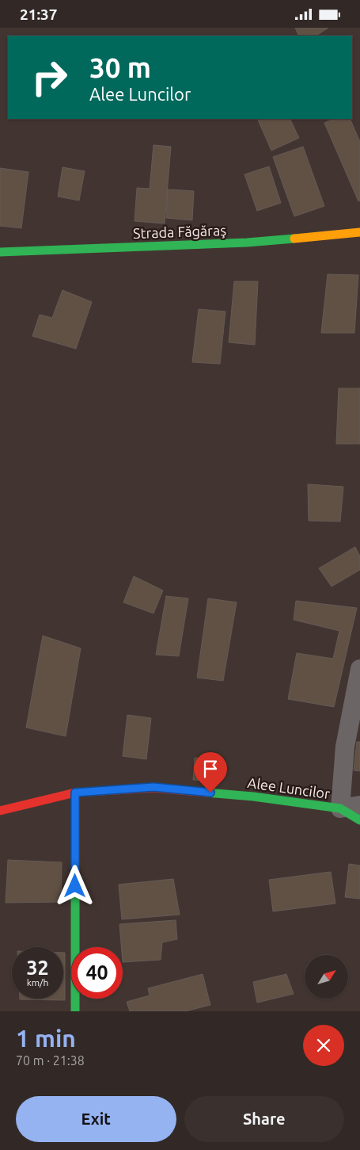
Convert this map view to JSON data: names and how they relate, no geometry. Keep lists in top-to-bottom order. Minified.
{"streets":{"street":["Strada Făgăraş","Alee Luncilor"]},"north":"top right","page":{"status":"21:37","turn":["30 m","Alee Luncilor"],"speed":"32 km/h","limit":"40","heading":["1 min","70 m · 21:38"],"buttons":["Exit","Share"]}}
